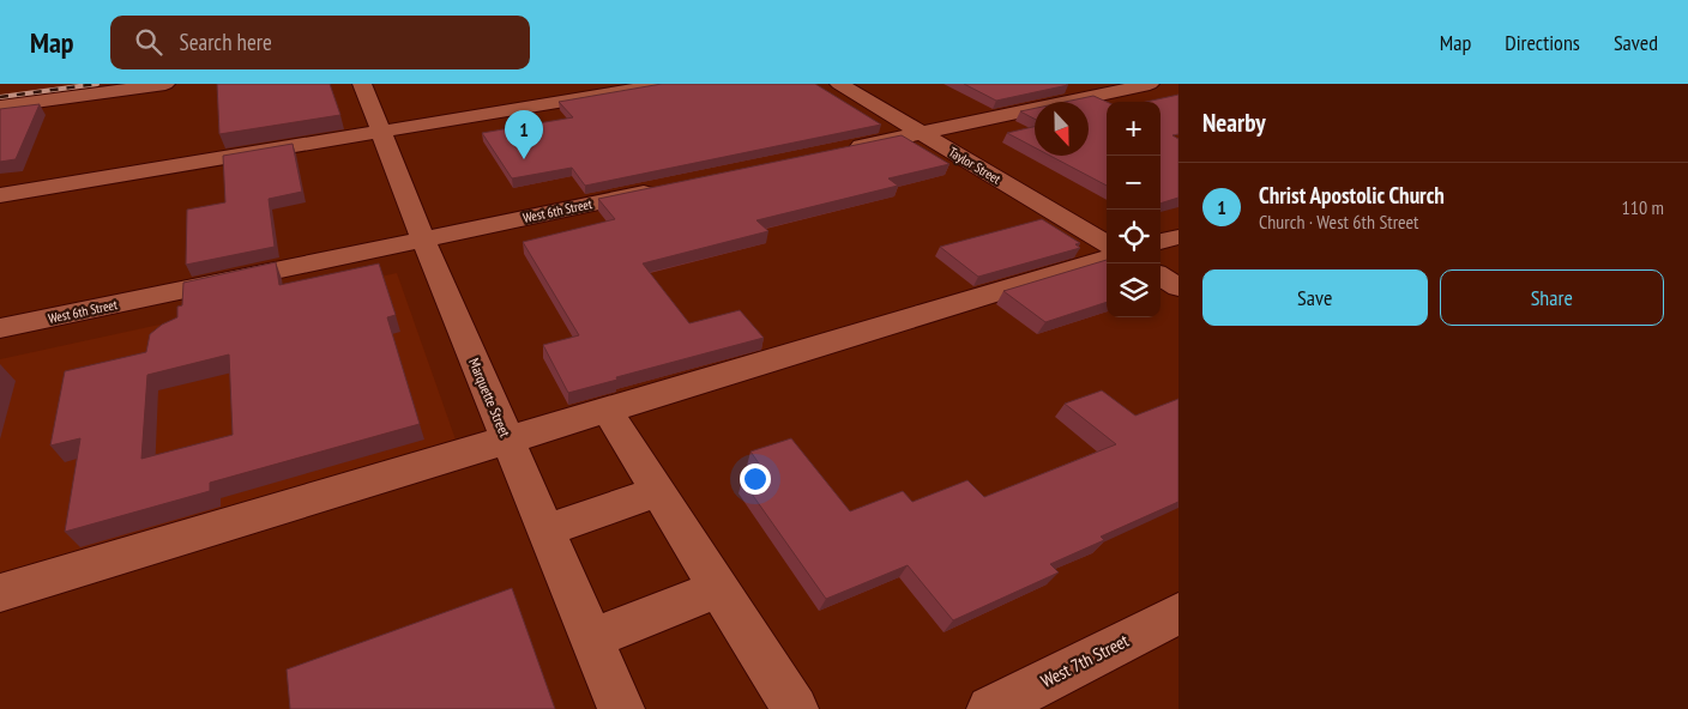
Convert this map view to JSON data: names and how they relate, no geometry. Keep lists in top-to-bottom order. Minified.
{"streets":{"street":["Taylor Street","West 6th Street","Marquette Street","West 7th Street"]},"crossings":[["West 6th Street","Marquette Street"]],"north":"bottom","page":{"header":"Map","search":"Search here","nav":["Map","Directions","Saved"],"heading":"Nearby","map_buttons":["+","−"],"pins":"1","list":[{"mark":"1","name":"Christ Apostolic Church","note":"Church · West 6th Street","value":"110 m"}],"buttons":["Save","Share"]}}
